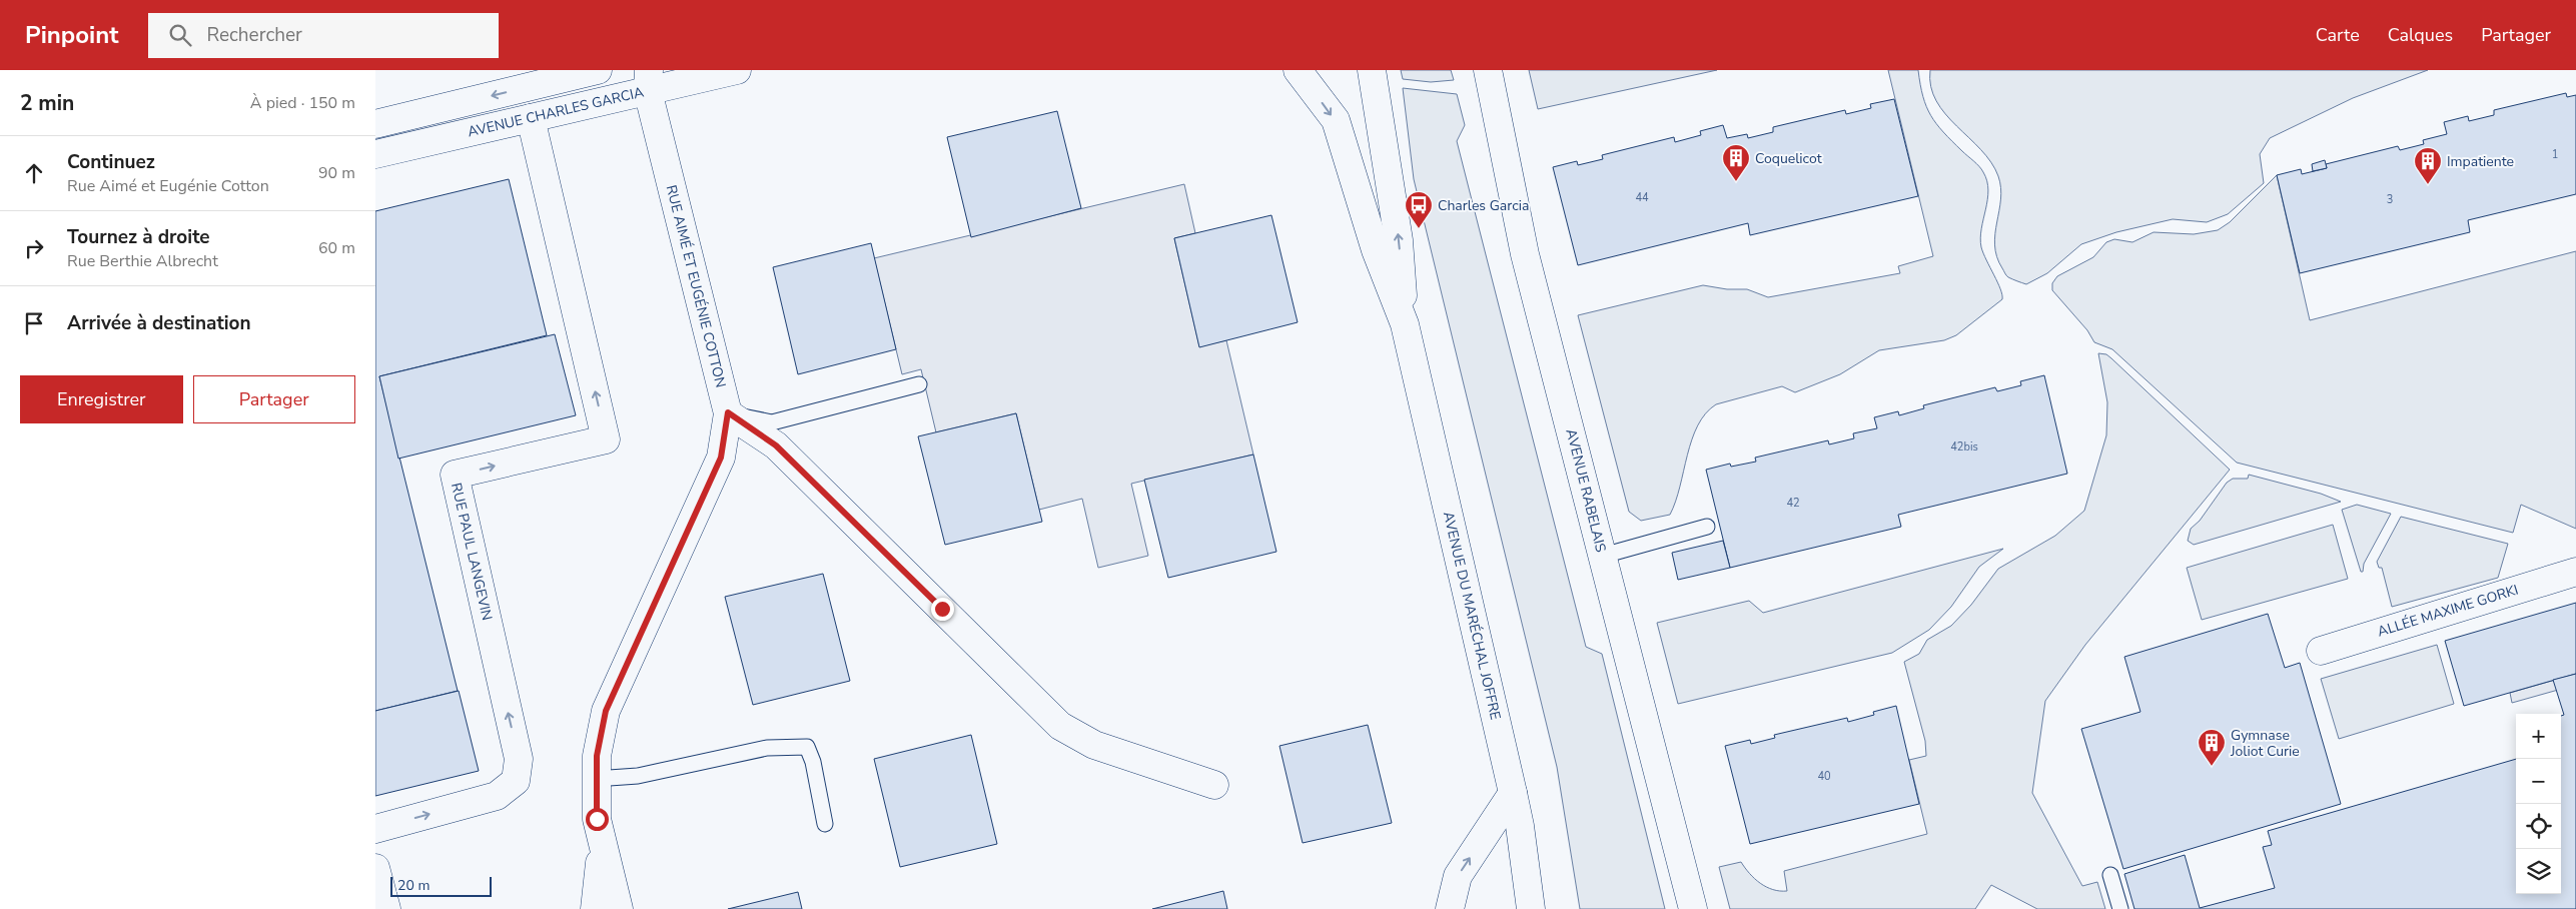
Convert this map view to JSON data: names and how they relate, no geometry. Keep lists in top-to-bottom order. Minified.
{"streets":{"street":["AVENUE CHARLES GARCIA","RUE AIMÉ ET EUGÉNIE COTTON","AVENUE RABELAIS","RUE PAUL LANGEVIN","ALLÉE MAXIME GORKI","AVENUE DU MARÉCHAL JOFFRE"]},"crossings":[["AVENUE CHARLES GARCIA","RUE AIMÉ ET EUGÉNIE COTTON"],["AVENUE CHARLES GARCIA","RUE PAUL LANGEVIN"]],"places":{"building":["Coquelicot","Impatiente","Gymnase Joliot Curie"],"bus stop":["Charles Garcia"]},"house_numbers":["1","44","3","42bis","42","40"],"scale_bar":"20 m","page":{"header":"Pinpoint","search":"Rechercher","nav":["Carte","Calques","Partager"],"heading":["2 min","À pied · 150 m"],"list":[["Continuez","Rue Aimé et Eugénie Cotton","90 m"],["Tournez à droite","Rue Berthie Albrecht","60 m"],"Arrivée à destination"],"buttons":["Enregistrer","Partager"],"map_buttons":["+","−"],"scale":"20 m"}}
